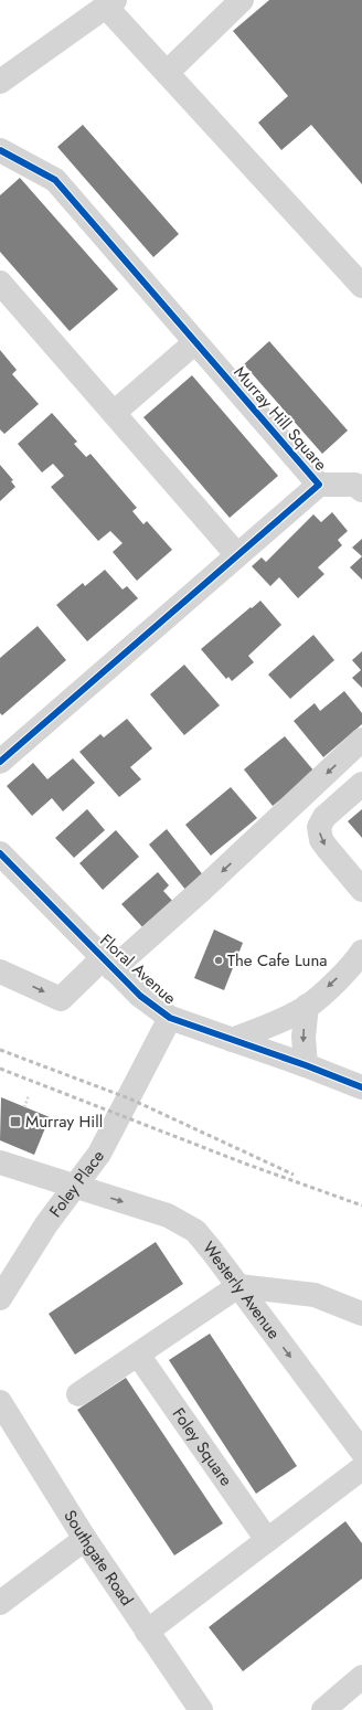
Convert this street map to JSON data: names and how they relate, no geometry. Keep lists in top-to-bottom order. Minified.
{"streets":{"street":["Murray Hill Square","Floral Avenue","Foley Place","Westerly Avenue","Foley Square","Southgate Road"]},"crossings":[["Floral Avenue","Foley Place"],["Foley Place","Westerly Avenue"]],"one_way":["Westerly Avenue"],"places":{"other":["The Cafe Luna"],"transit":["Murray Hill"]}}
